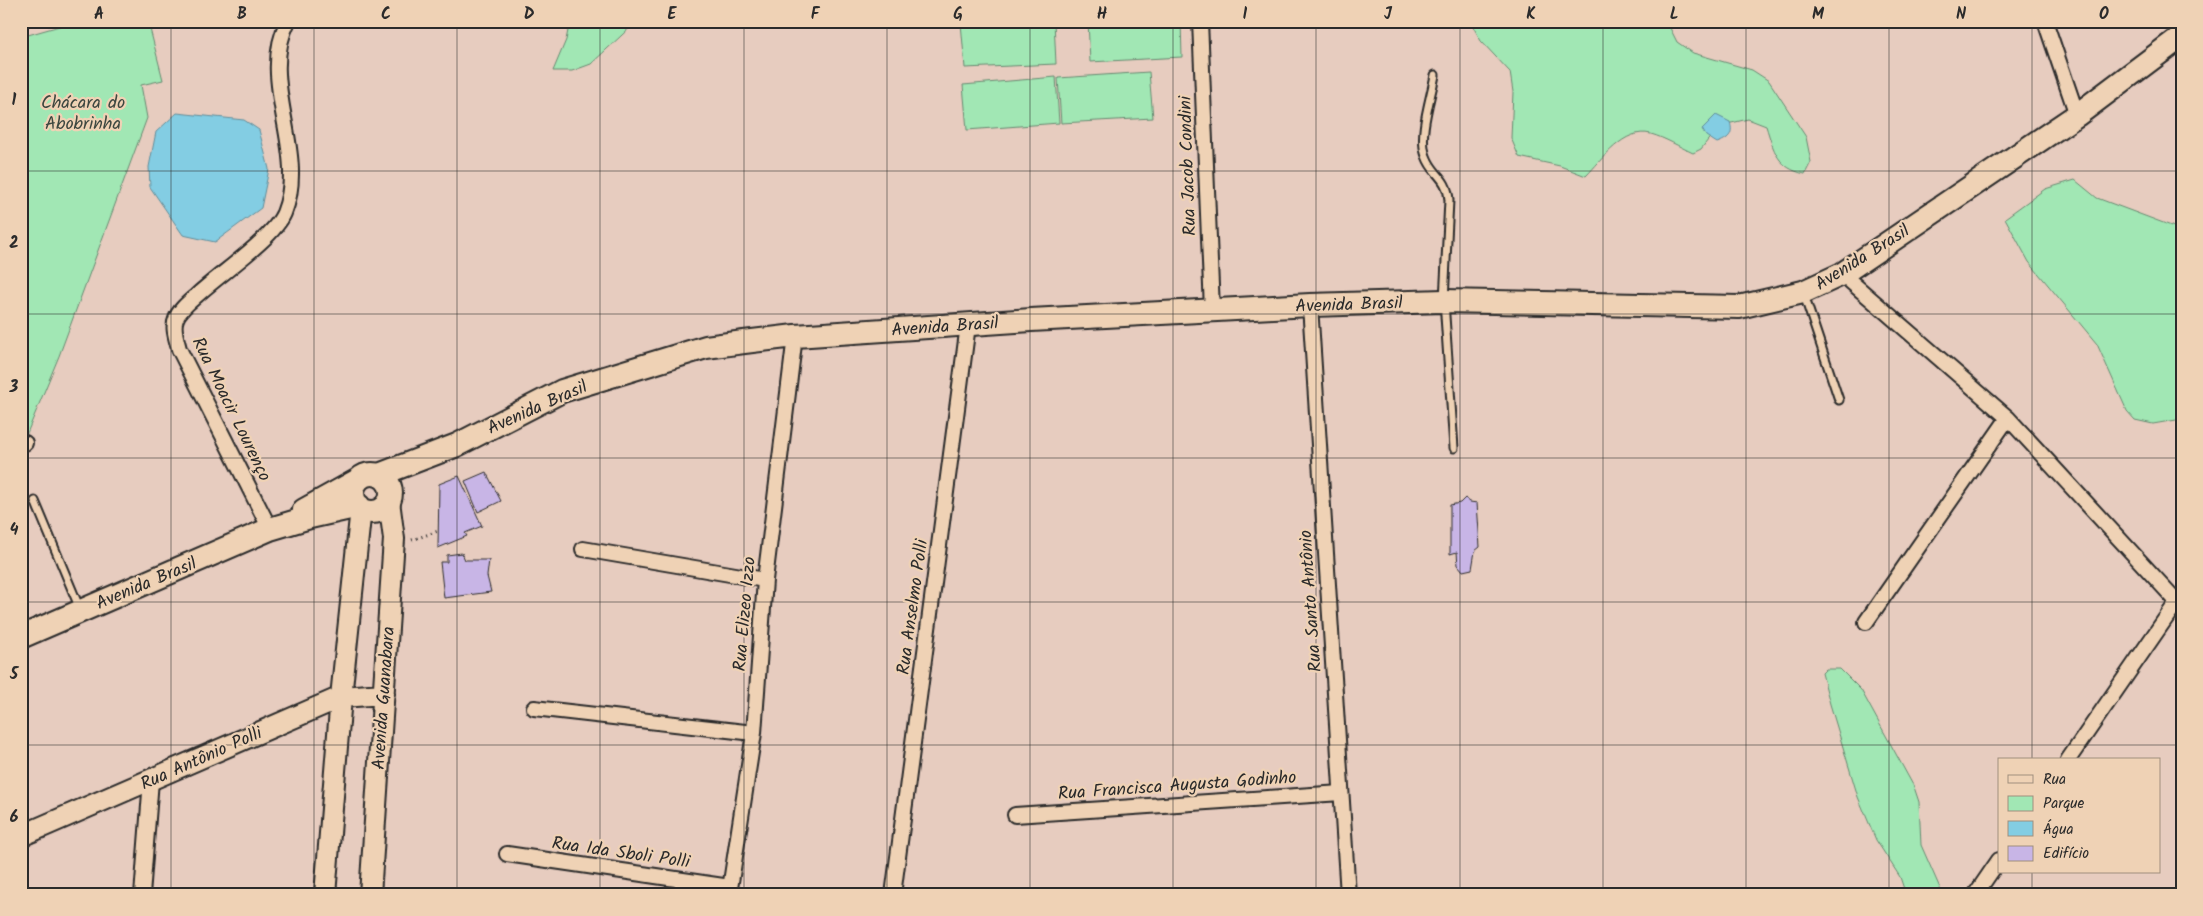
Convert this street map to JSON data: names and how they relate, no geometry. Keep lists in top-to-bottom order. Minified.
{"streets":{"main road":["Avenida Brasil","Avenida Guanabara","Rua Antônio Polli"],"street":["Rua Jacob Condini","Rua Moacir Lourenço","Rua Santo Antônio","Rua Anselmo Polli","Rua Elizeo Izzo","Rua Francisca Augusta Godinho","Rua Ida Sboli Polli"]},"crossings":[["Rua Jacob Condini","Avenida Brasil"],["Avenida Brasil","Rua Moacir Lourenço"],["Avenida Brasil","Rua Santo Antônio"],["Avenida Brasil","Rua Anselmo Polli"],["Avenida Brasil","Rua Elizeo Izzo"],["Avenida Brasil","Avenida Guanabara"],["Rua Santo Antônio","Rua Francisca Augusta Godinho"],["Rua Elizeo Izzo","Rua Ida Sboli Polli"],["Avenida Guanabara","Rua Antônio Polli"]],"parks":["Chácara do Abobrinha"],"legend":["Rua","Parque","Água","Edifício"],"grid":{"columns":["A","B","C","D","E","F","G","H","I","J","K","L","M","N","O"],"rows":["1","2","3","4","5","6"]}}
